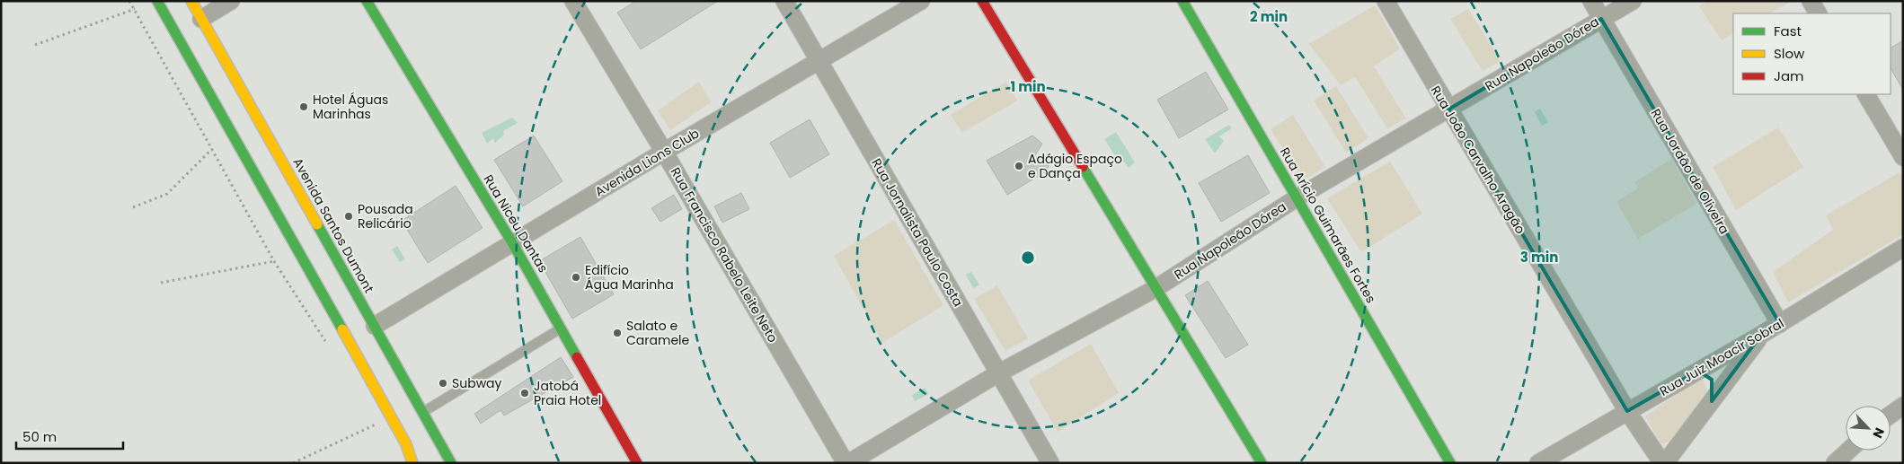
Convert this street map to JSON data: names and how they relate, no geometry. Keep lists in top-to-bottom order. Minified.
{"streets":{"street":["Rua Napoleão Dórea","Rua João Carvalho Aragão","Avenida Lions Club","Rua Jordão de Oliveira","Rua Niceu Dantas","Avenida Santos Dumont","Rua Arício Guimarães Fortes","Rua Jornalista Paulo Costa","Rua Francisco Rabelo Leite Neto","Rua Juiz Moacir Sobral"]},"crossings":[["Rua Napoleão Dórea","Rua João Carvalho Aragão"],["Rua Napoleão Dórea","Rua Jordão de Oliveira"],["Rua Napoleão Dórea","Rua Arício Guimarães Fortes"],["Rua Napoleão Dórea","Rua Jornalista Paulo Costa"],["Rua Napoleão Dórea","Rua Francisco Rabelo Leite Neto"],["Rua João Carvalho Aragão","Rua Juiz Moacir Sobral"],["Avenida Lions Club","Rua Niceu Dantas"],["Avenida Lions Club","Avenida Santos Dumont"],["Avenida Lions Club","Rua Jornalista Paulo Costa"],["Avenida Lions Club","Rua Francisco Rabelo Leite Neto"],["Rua Jordão de Oliveira","Rua Juiz Moacir Sobral"]],"places":["Hotel Águas Marinhas","Adágio Espaço e Dança","Pousada Relicário","Edifício Água Marinha","Salato e Caramele","Subway","Jatobá Praia Hotel"],"legend":["Fast","Slow","Jam"],"scale_bar":"50 m","north":"bottom right","rings":["2 min","1 min","3 min"]}
